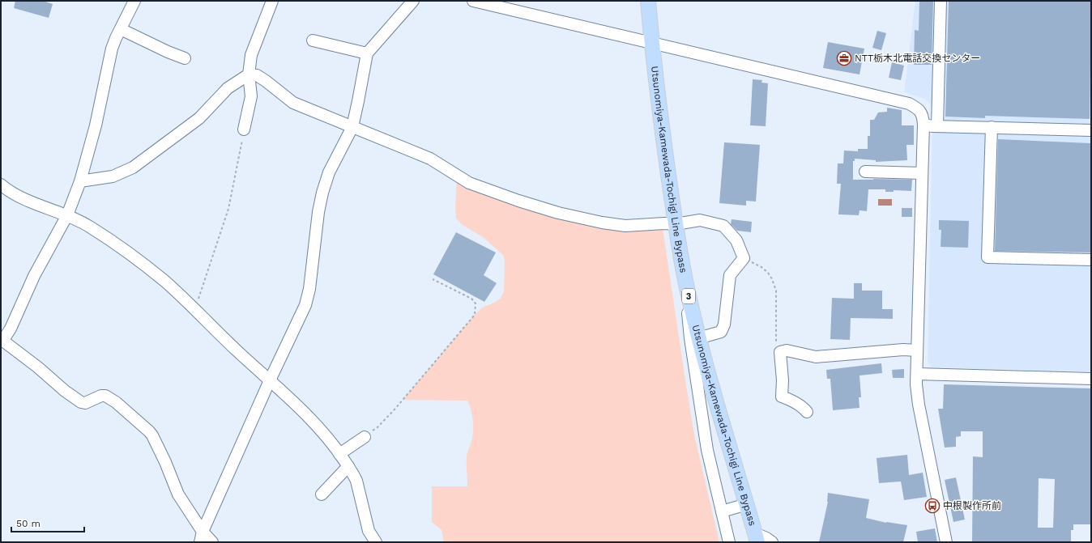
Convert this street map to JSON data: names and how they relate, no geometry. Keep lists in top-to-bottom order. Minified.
{"streets":{"main road":["Utsunomiya-Kamewada-Tochigi Line Bypass","3"]},"places":{"office":["NTT栃木北電話交換センター"],"bus stop":["中根製作所前"]},"scale_bar":"50 m"}
